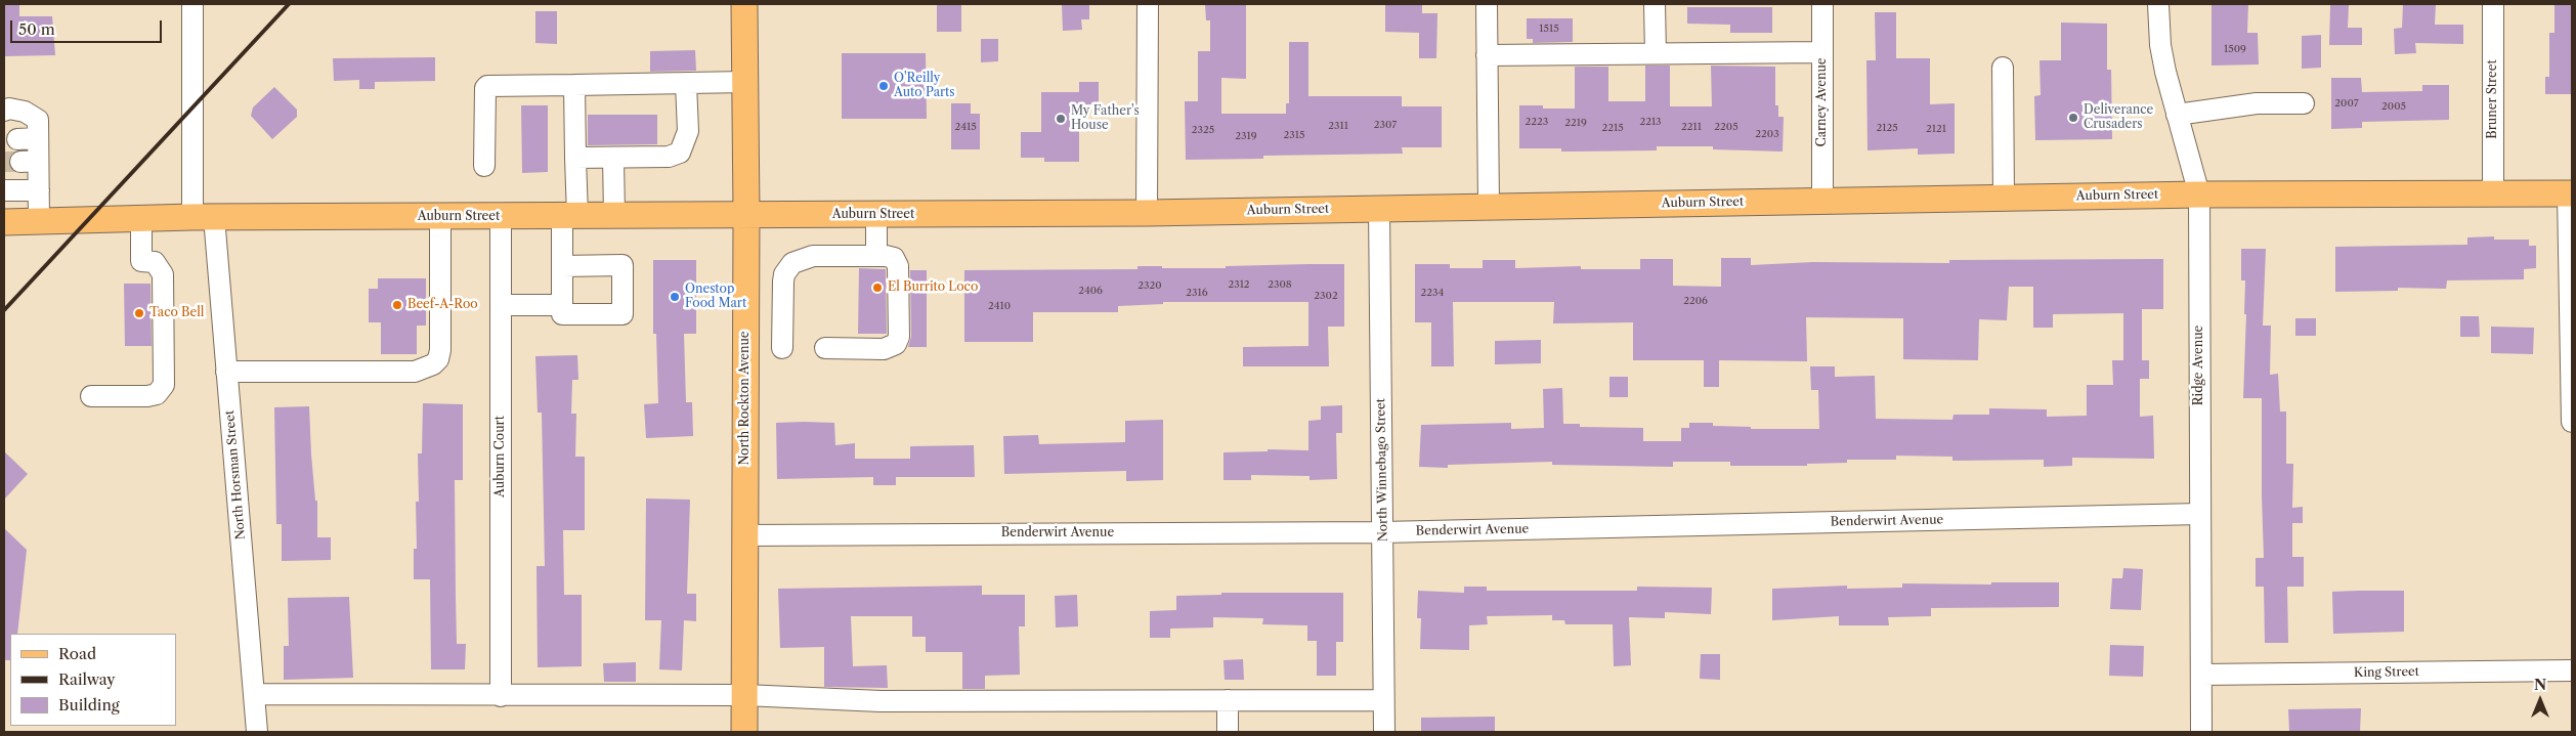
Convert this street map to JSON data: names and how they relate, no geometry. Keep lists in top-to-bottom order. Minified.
{"streets":{"main road":["Auburn Street","North Rockton Avenue"],"street":["Bruner Street","Carney Avenue","Ridge Avenue","Auburn Court","North Winnebago Street","North Horsman Street","Benderwirt Avenue","King Street"]},"crossings":[["Bruner Street","Auburn Street"],["Carney Avenue","Auburn Street"],["Auburn Street","Ridge Avenue"],["Auburn Street","North Rockton Avenue"],["Auburn Street","Auburn Court"],["Auburn Street","North Winnebago Street"],["Auburn Street","North Horsman Street"],["Ridge Avenue","Benderwirt Avenue"],["Ridge Avenue","King Street"],["North Rockton Avenue","Benderwirt Avenue"],["North Winnebago Street","Benderwirt Avenue"]],"places":["O'Reilly Auto Parts","Deliverance Crusaders","My Father's House","El Burrito Loco","Onestop Food Mart","Beef-A-Roo","Taco Bell"],"house_numbers":["1515","1509","2007","2005","2223","2213","2219","2307","2311","2415","2211","2205","2215","2125","2121","2325","2203","2315","2319","2312","2308","2320","2406","2316","2234","2302","2206","2410"],"legend":["Road","Railway","Building"],"scale_bar":"50 m","north":"top"}
